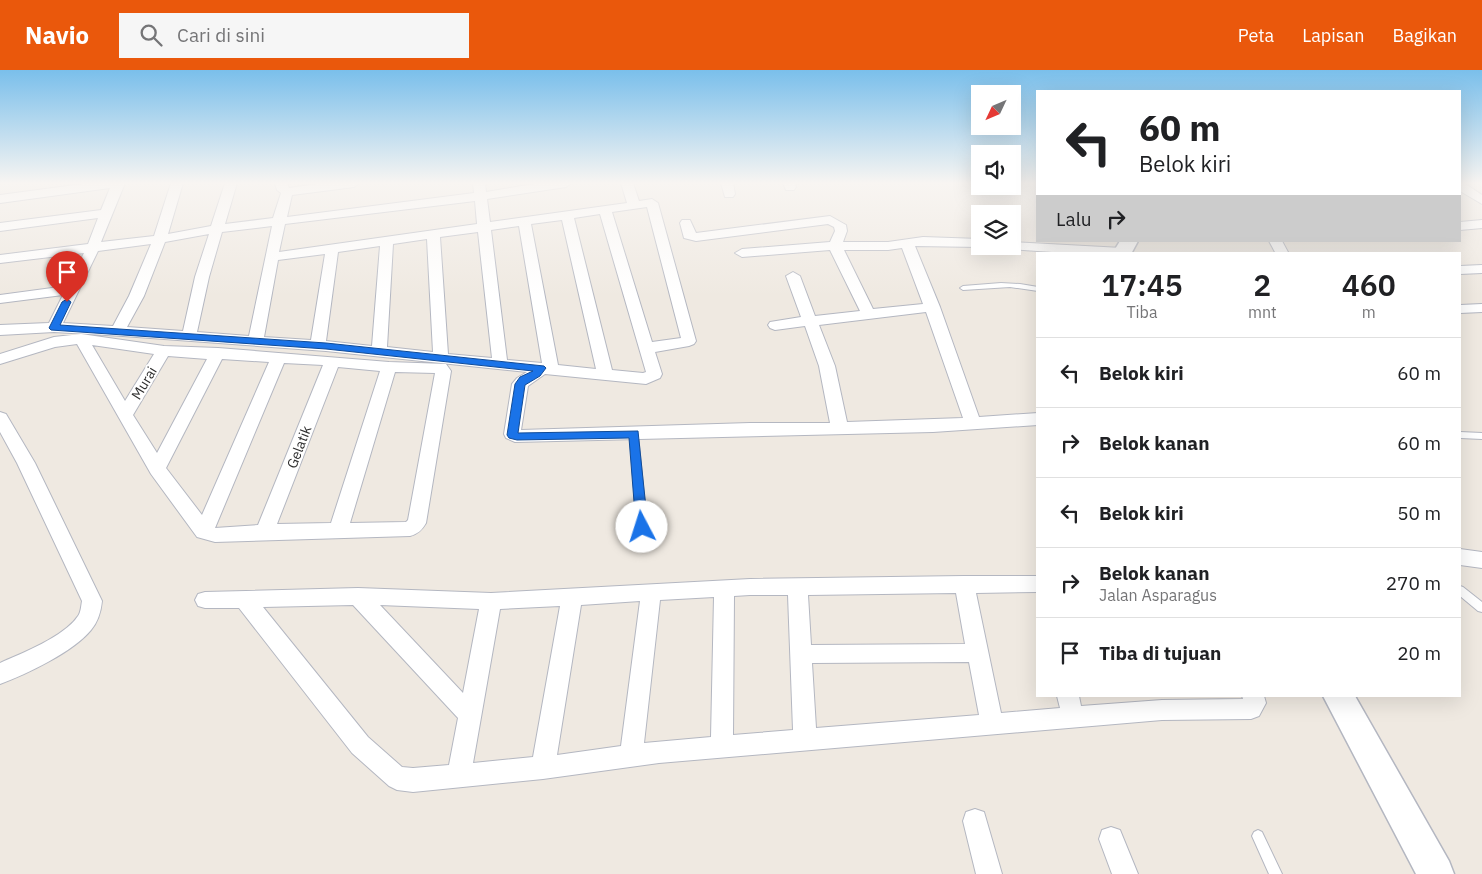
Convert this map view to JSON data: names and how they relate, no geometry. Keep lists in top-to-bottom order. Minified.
{"streets":{"street":["Murai","Gelatik"]},"north":"bottom left","page":{"header":"Navio","search":"Cari di sini","nav":["Peta","Lapisan","Bagikan"],"turn":["60 m","Belok kiri"],"then":"Lalu","eta":["17:45","Tiba","2","mnt","460","m"],"list":[{"name":"Belok kiri","value":"60 m"},{"name":"Belok kanan","value":"60 m"},{"name":"Belok kiri","value":"50 m"},{"name":"Belok kanan","note":"Jalan Asparagus","value":"270 m"},{"name":"Tiba di tujuan","value":"20 m"}]}}
